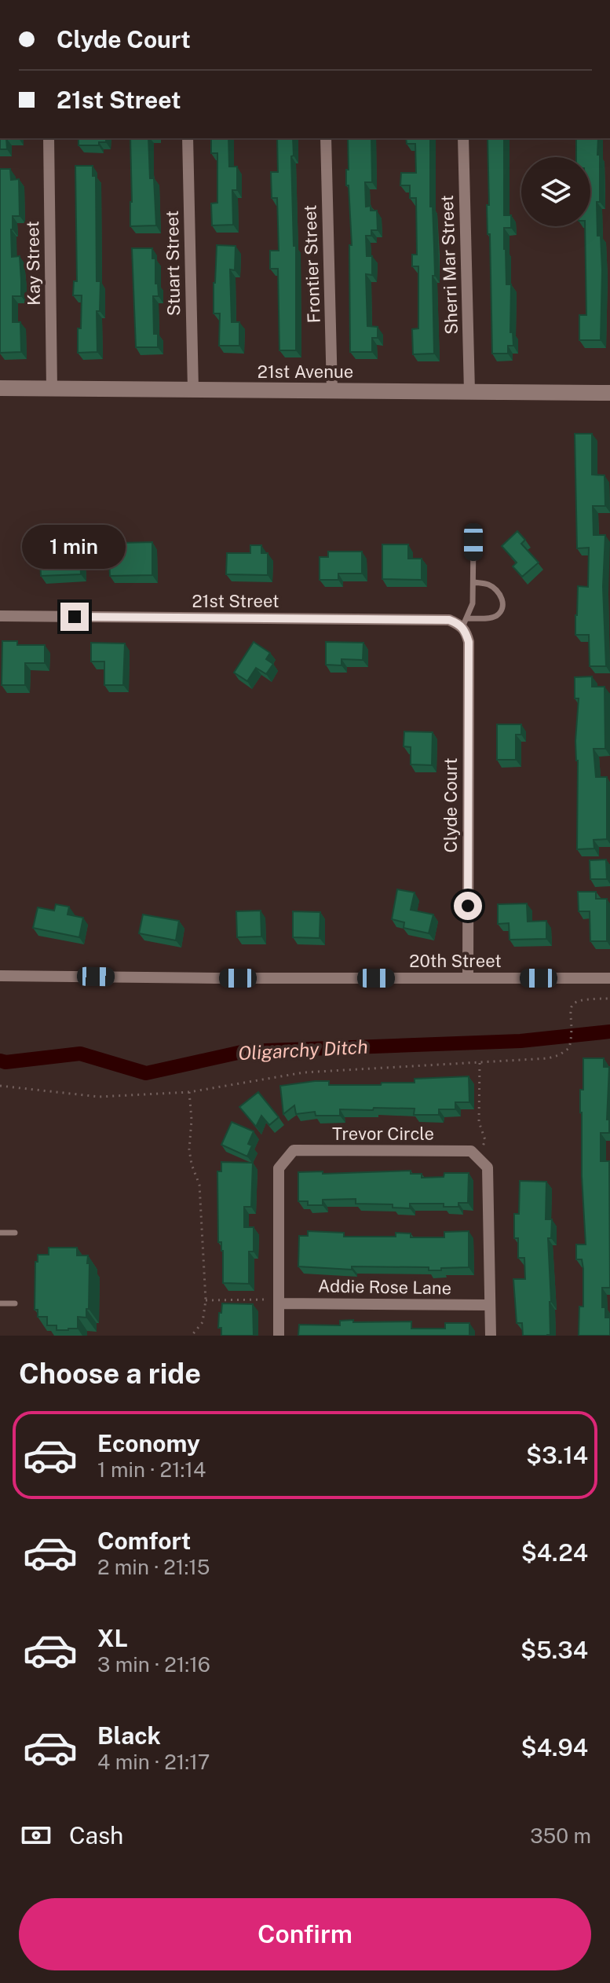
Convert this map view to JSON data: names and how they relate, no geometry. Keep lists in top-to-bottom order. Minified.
{"streets":{"street":["Kay Street","Stuart Street","Frontier Street","Sherri Mar Street","21st Avenue","21st Street","Clyde Court","20th Street","Trevor Circle","Addie Rose Lane"]},"crossings":[["Kay Street","21st Avenue"],["Stuart Street","21st Avenue"],["Frontier Street","21st Avenue"],["Sherri Mar Street","21st Avenue"],["21st Street","Clyde Court"],["Clyde Court","20th Street"],["Trevor Circle","Addie Rose Lane"]],"water":["Oligarchy Ditch"],"page":{"banner":["Clyde Court","21st Street"],"bubble":"1 min","heading":"Choose a ride","list":[{"name":"Economy","note":"1 min · 21:14","value":"$3.14"},{"name":"Comfort","note":"2 min · 21:15","value":"$4.24"},{"name":"XL","note":"3 min · 21:16","value":"$5.34"},{"name":"Black","note":"4 min · 21:17","value":"$4.94"}],"pay":["Cash","350 m"],"buttons":"Confirm"}}
